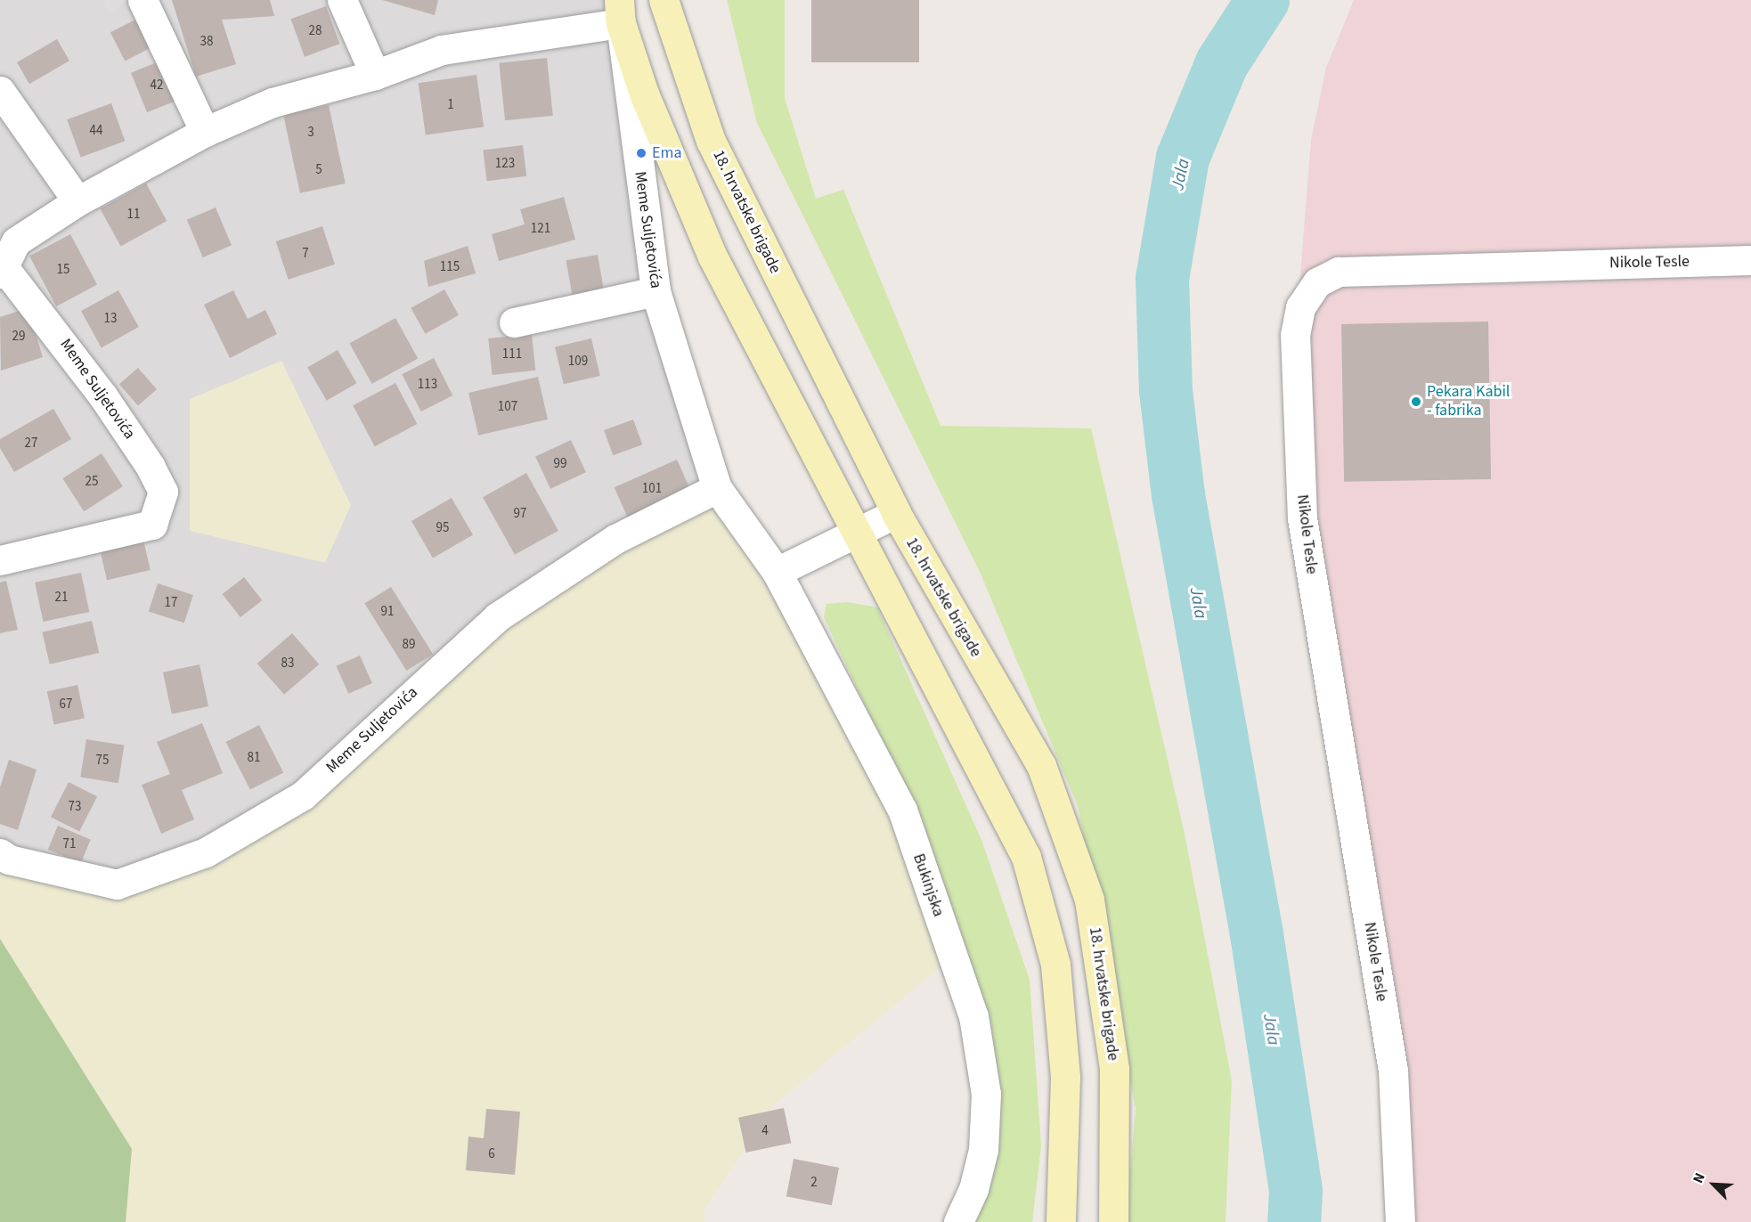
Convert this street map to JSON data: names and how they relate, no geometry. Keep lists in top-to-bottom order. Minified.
{"streets":{"main road":["18. hrvatske brigade"],"street":["Meme Suljetovića","Nikole Tesle","Bukinjska"]},"crossings":[["Meme Suljetovića","Bukinjska"]],"water":["Jala"],"places":["Ema","Pekara Kabil - fabrika"],"house_numbers":["28","38","42","1","44","3","123","5","11","121","7","115","15","13","29","111","109","113","107","27","99","25","101","97","95","21","17","91","89","83","67","81","75","73","71","4","6","2"],"north":"top left"}
